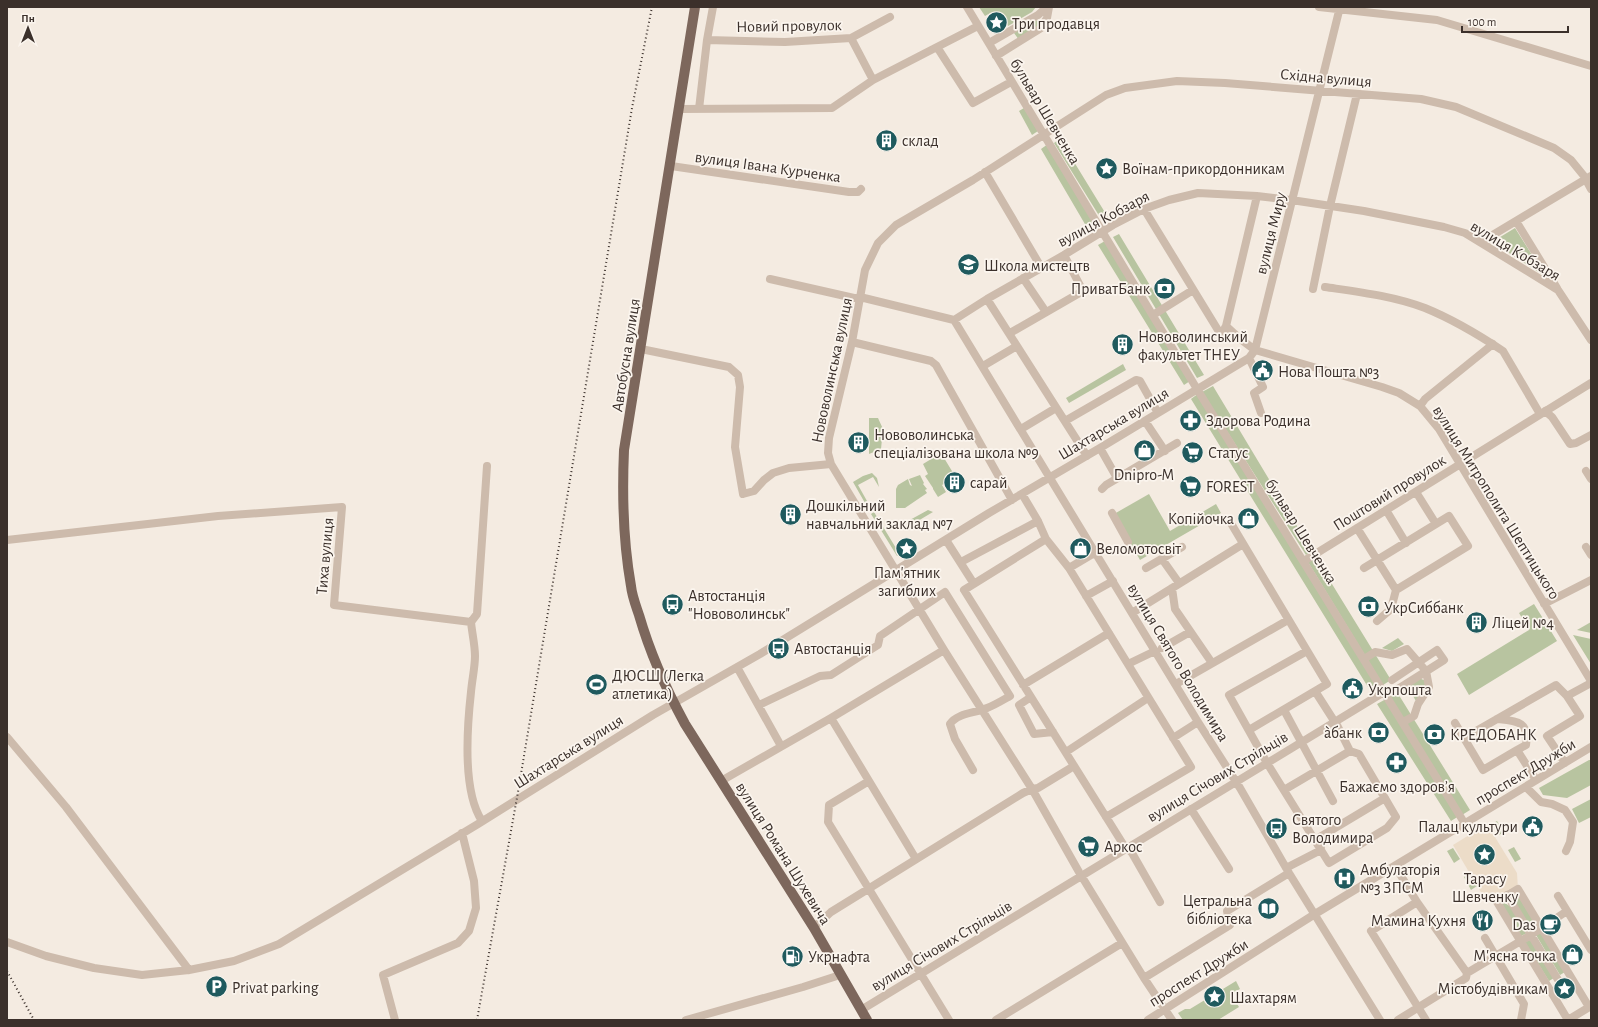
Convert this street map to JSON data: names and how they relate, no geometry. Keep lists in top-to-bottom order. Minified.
{"streets":{"main road":["Автобусна вулиця","вулиця Романа Шухевича"],"street":["Новий провулок","Східна вулиця","бульвар Шевченка","вулиця Івана Курченка","вулиця Кобзаря","вулиця Миру","Нововолинська вулиця","Шахтарська вулиця","Поштовий провулок","вулиця Митрополита Шептицького","Тиха вулиця","вулиця Святого Володимира","проспект Дружби","вулиця Січових Стрільців"]},"crossings":[["Східна вулиця","бульвар Шевченка"],["Східна вулиця","вулиця Миру"],["Східна вулиця","Нововолинська вулиця"],["бульвар Шевченка","вулиця Кобзаря"],["бульвар Шевченка","Нововолинська вулиця"],["бульвар Шевченка","Шахтарська вулиця"],["бульвар Шевченка","Поштовий провулок"],["бульвар Шевченка","проспект Дружби"],["бульвар Шевченка","вулиця Січових Стрільців"],["вулиця Івана Курченка","Автобусна вулиця"],["вулиця Кобзаря","вулиця Миру"],["вулиця Кобзаря","вулиця Святого Володимира"],["вулиця Миру","Шахтарська вулиця"],["вулиця Миру","вулиця Митрополита Шептицького"],["Автобусна вулиця","Шахтарська вулиця"],["Автобусна вулиця","вулиця Романа Шухевича"],["Нововолинська вулиця","Шахтарська вулиця"],["Нововолинська вулиця","проспект Дружби"],["Нововолинська вулиця","вулиця Січових Стрільців"],["Шахтарська вулиця","вулиця Митрополита Шептицького"],["Шахтарська вулиця","вулиця Святого Володимира"],["Шахтарська вулиця","вулиця Романа Шухевича"],["Поштовий провулок","вулиця Митрополита Шептицького"],["вулиця Святого Володимира","проспект Дружби"],["вулиця Святого Володимира","вулиця Січових Стрільців"],["вулиця Січових Стрільців","вулиця Романа Шухевича"]],"places":{"place":["Три продавця","Воїнам-прикордонникам","Пам'ятник загиблих","Тарасу Шевченку","Містобудівникам","Шахтарям"],"building":["склад","Нововолинський факультет ТНЕУ","Нововолинська спеціалізована школа №9","сарай","Дошкільний навчальний заклад №7","Ліцей №4"],"school or university":["Школа мистецтв"],"bank":["ПриватБанк","УкрСиббанк","а̀банк","КРЕДОБАНК"],"public building":["Нова Пошта №3","Укрпошта","Палац культури"],"pharmacy":["Здорова Родина","Бажаємо здоровʼя"],"shop":["Dnipro-M","Копійочка","Веломотосвіт","М'ясна точка"],"supermarket":["Статус","FOREST","Аркос"],"bus stop":["Автостанція \"Нововолинськ\"","Автостанція","Святого Володимира"],"sports":["ДЮСШ (Легка атлетика)"],"hospital":["Амбулаторія №3 ЗПСМ"],"library":["Цетральна бібліотека"],"restaurant":["Мамина Кухня"],"cafe":["Das"],"fuel station":["Укрнафта"],"parking":["Privat parking"]},"scale_bar":"100 m","north":"top"}
